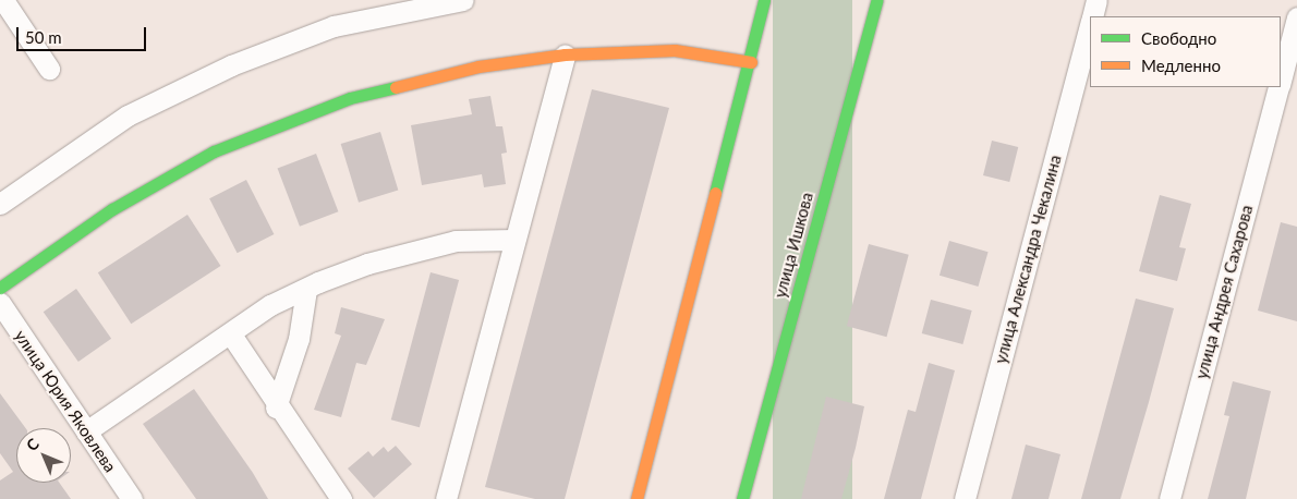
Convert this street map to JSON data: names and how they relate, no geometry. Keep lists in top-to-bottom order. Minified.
{"streets":{"street":["улица Ишкова","улица Александра Чекалина","улица Андрея Сахарова","улица Юрия Яковлева"]},"legend":["Свободно","Медленно"],"scale_bar":"50 m","north":"top left"}
